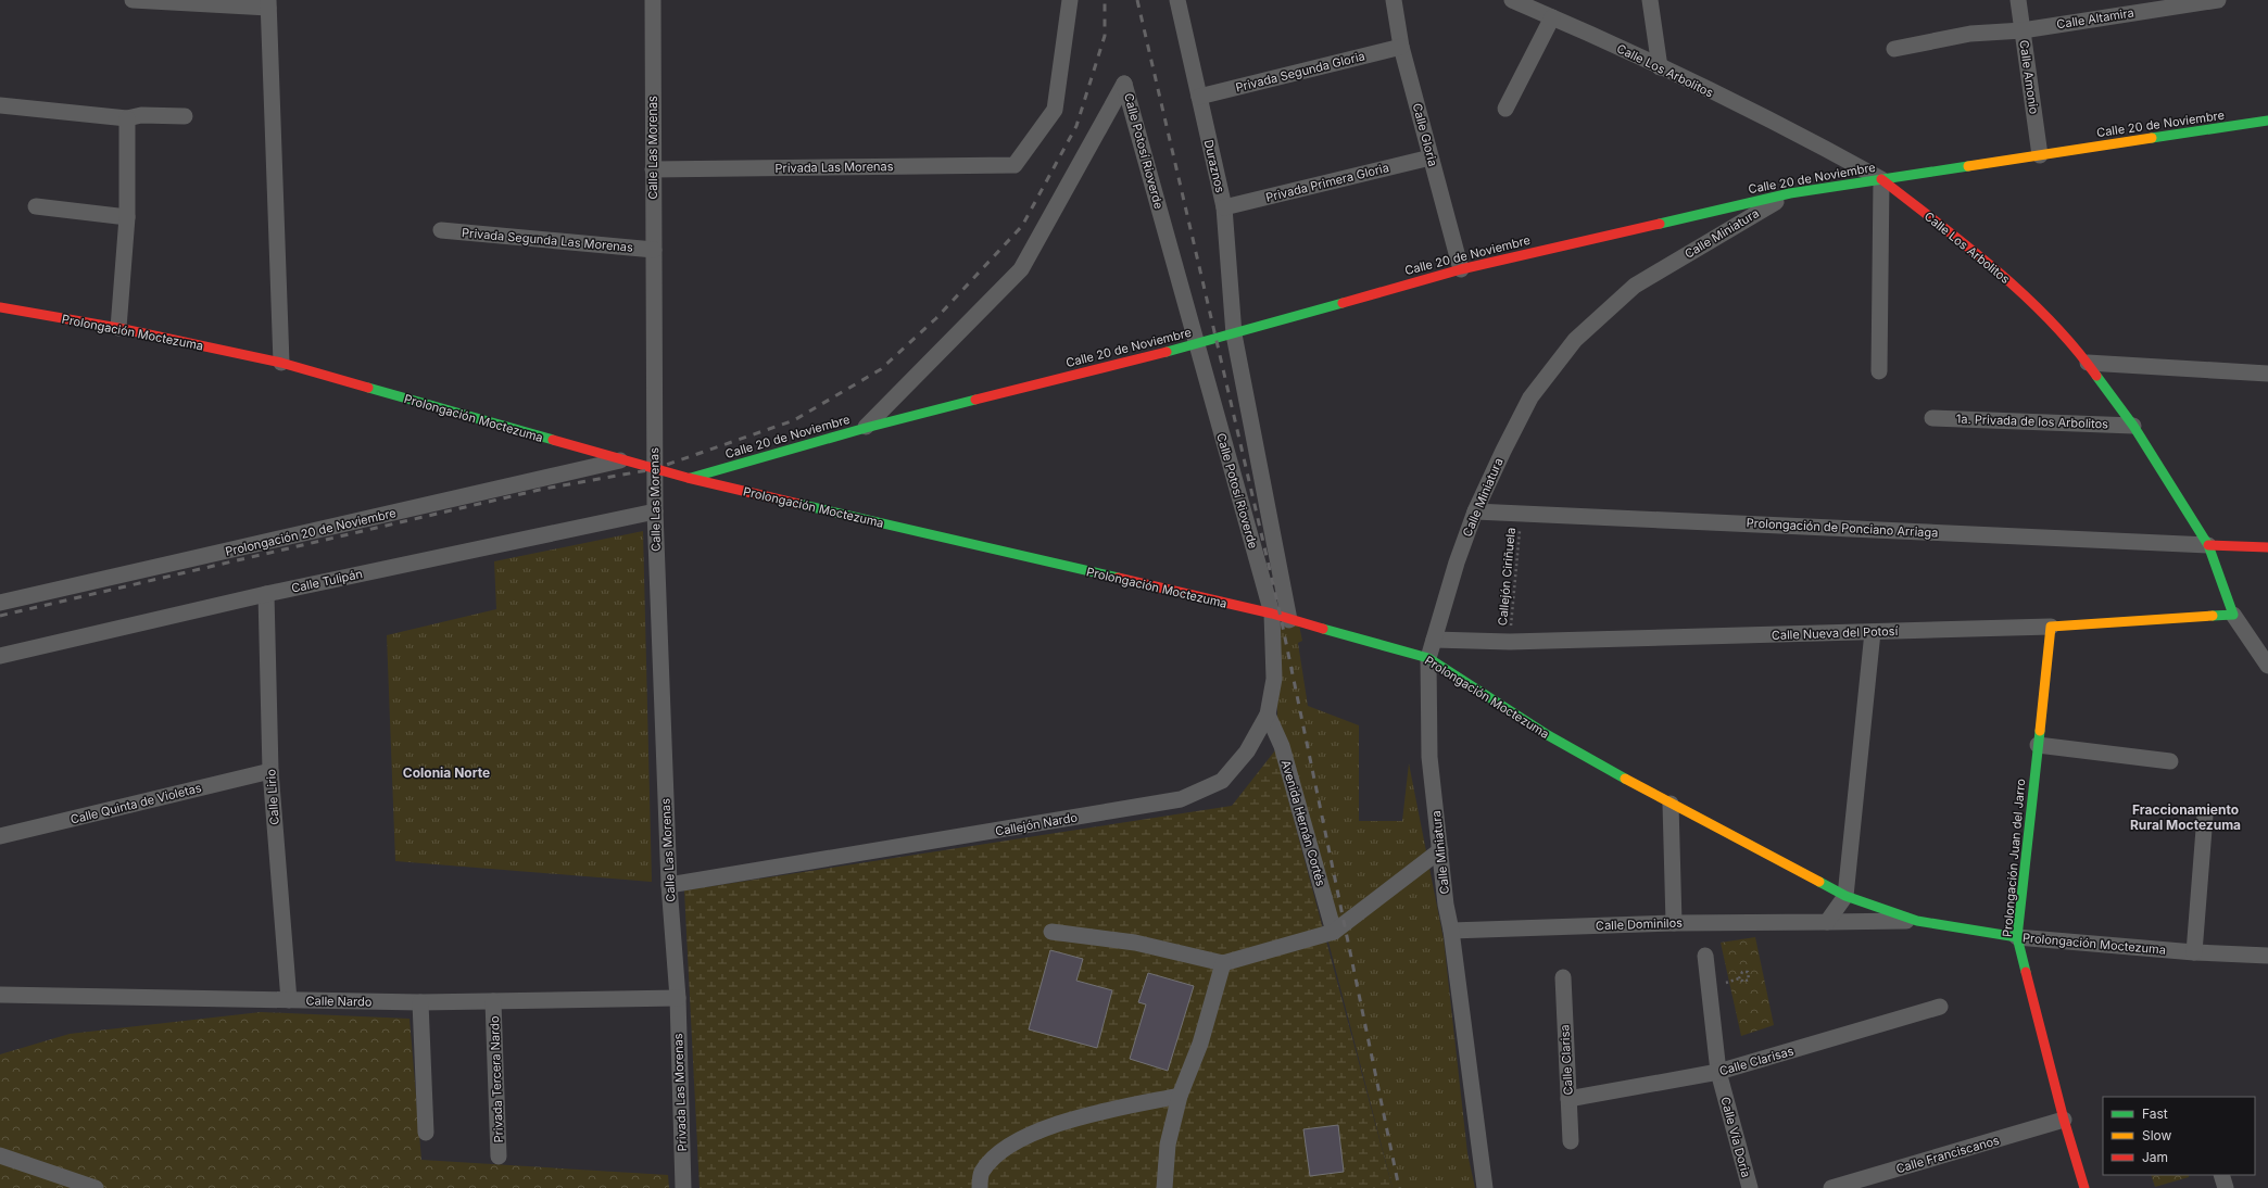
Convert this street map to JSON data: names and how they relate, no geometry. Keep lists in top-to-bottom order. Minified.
{"streets":{"main road":["Calle Los Arbolitos","Calle 20 de Noviembre","Prolongación Moctezuma","Calle Nueva del Potosí","Prolongación Juan del Jarro"],"street":["Calle Altamira","Privada Segunda Gloria","Calle Amonio","Calle Gloria","Calle Las Morenas","Calle Potosí Rioverde","Duraznos","Privada Las Morenas","Privada Primera Gloria","Calle Miniatura","Privada Segunda Las Morenas","1a. Privada de los Arbolitos","Prolongación de Ponciano Arriaga","Prolongación 20 de Noviembre","Calle Tulipán","Calle Lirio","Calle Quinta de Violetas","Avenida Hernán Cortés","Callejón Nardo","Calle Dominilos","Calle Nardo","Calle Clarisa","Calle Clarisas","Privada Tercera Nardo","Calle Vía Doria","Calle Franciscanos"],"path":["Callejón Ciriñuela"]},"crossings":[["Calle Altamira","Calle Amonio"],["Calle Los Arbolitos","Calle 20 de Noviembre"],["Calle Los Arbolitos","1a. Privada de los Arbolitos"],["Calle Los Arbolitos","Prolongación de Ponciano Arriaga"],["Calle Los Arbolitos","Calle Nueva del Potosí"],["Privada Segunda Gloria","Calle Gloria"],["Privada Segunda Gloria","Duraznos"],["Calle Amonio","Calle 20 de Noviembre"],["Calle 20 de Noviembre","Calle Gloria"],["Calle 20 de Noviembre","Calle Potosí Rioverde"],["Calle 20 de Noviembre","Duraznos"],["Calle 20 de Noviembre","Calle Miniatura"],["Calle 20 de Noviembre","Prolongación Moctezuma"],["Calle Gloria","Privada Primera Gloria"],["Calle Las Morenas","Privada Las Morenas"],["Calle Las Morenas","Privada Segunda Las Morenas"],["Calle Las Morenas","Prolongación Moctezuma"],["Calle Las Morenas","Calle Tulipán"],["Calle Las Morenas","Callejón Nardo"],["Calle Las Morenas","Calle Nardo"],["Calle Potosí Rioverde","Duraznos"],["Calle Potosí Rioverde","Prolongación Moctezuma"],["Calle Potosí Rioverde","Callejón Nardo"],["Duraznos","Privada Primera Gloria"],["Privada Las Morenas","Calle Nardo"],["Calle Miniatura","Prolongación Moctezuma"],["Calle Miniatura","Prolongación de Ponciano Arriaga"],["Calle Miniatura","Calle Nueva del Potosí"],["Calle Miniatura","Calle Dominilos"],["Prolongación Moctezuma","Prolongación 20 de Noviembre"],["Prolongación Moctezuma","Callejón Nardo"],["Prolongación Moctezuma","Prolongación Juan del Jarro"],["Prolongación Moctezuma","Calle Dominilos"],["Prolongación de Ponciano Arriaga","Callejón Ciriñuela"],["Callejón Ciriñuela","Calle Nueva del Potosí"],["Calle Tulipán","Calle Lirio"],["Calle Nueva del Potosí","Prolongación Juan del Jarro"],["Calle Lirio","Calle Quinta de Violetas"],["Calle Lirio","Calle Nardo"],["Avenida Hernán Cortés","Callejón Nardo"],["Prolongación Juan del Jarro","Calle Franciscanos"],["Calle Nardo","Privada Tercera Nardo"],["Calle Clarisa","Calle Clarisas"],["Calle Clarisas","Calle Vía Doria"]],"districts":["Colonia Norte","Fraccionamiento Rural Moctezuma"],"legend":["Fast","Slow","Jam"]}
